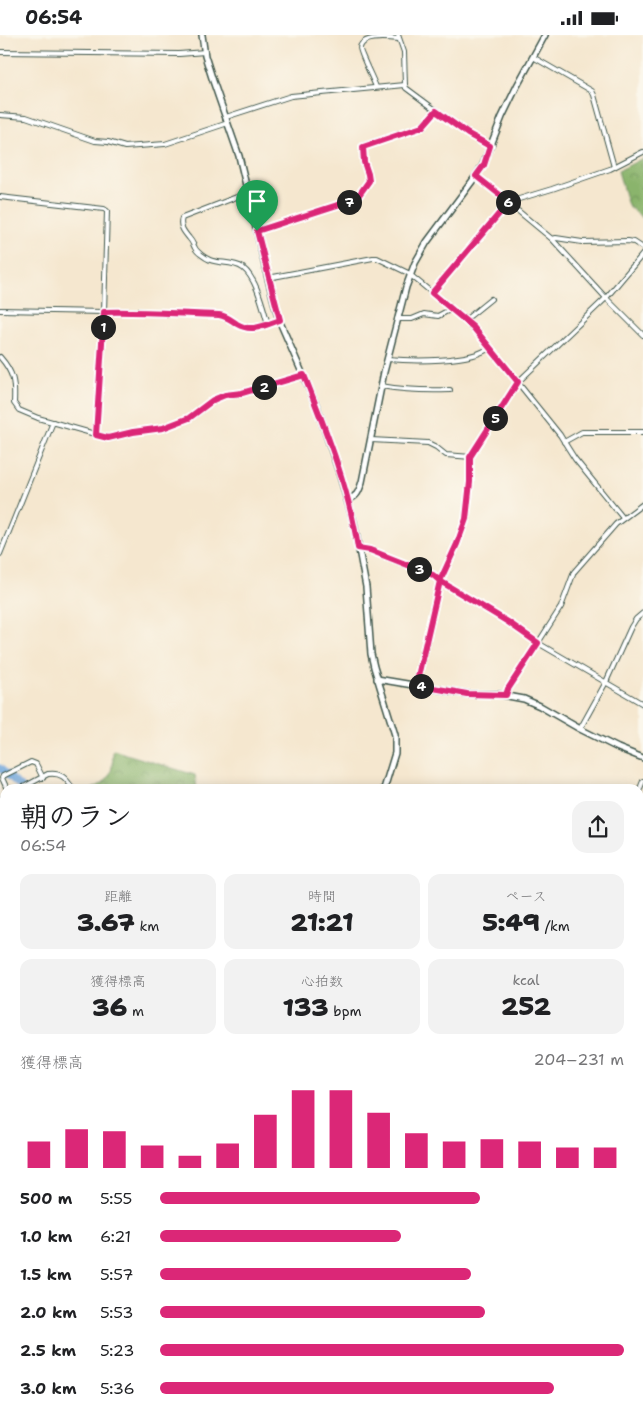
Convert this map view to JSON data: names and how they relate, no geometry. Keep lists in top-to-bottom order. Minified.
{"page":{"status":"06:54","pins":["6","7","1","2","5","3","4"],"heading":["朝のラン","06:54"],"stats":[["距離","3.67 km"],["時間","21:21"],["ペース","5:49 /km"],["獲得標高","36 m"],["心拍数","133 bpm"],["kcal","252"]],"chart":["獲得標高","204–231 m"],"list":[{"name":"500 m","note":"5:55"},{"name":"1.0 km","note":"6:21"},{"name":"1.5 km","note":"5:57"},{"name":"2.0 km","note":"5:53"},{"name":"2.5 km","note":"5:23"},{"name":"3.0 km","note":"5:36"}]}}
